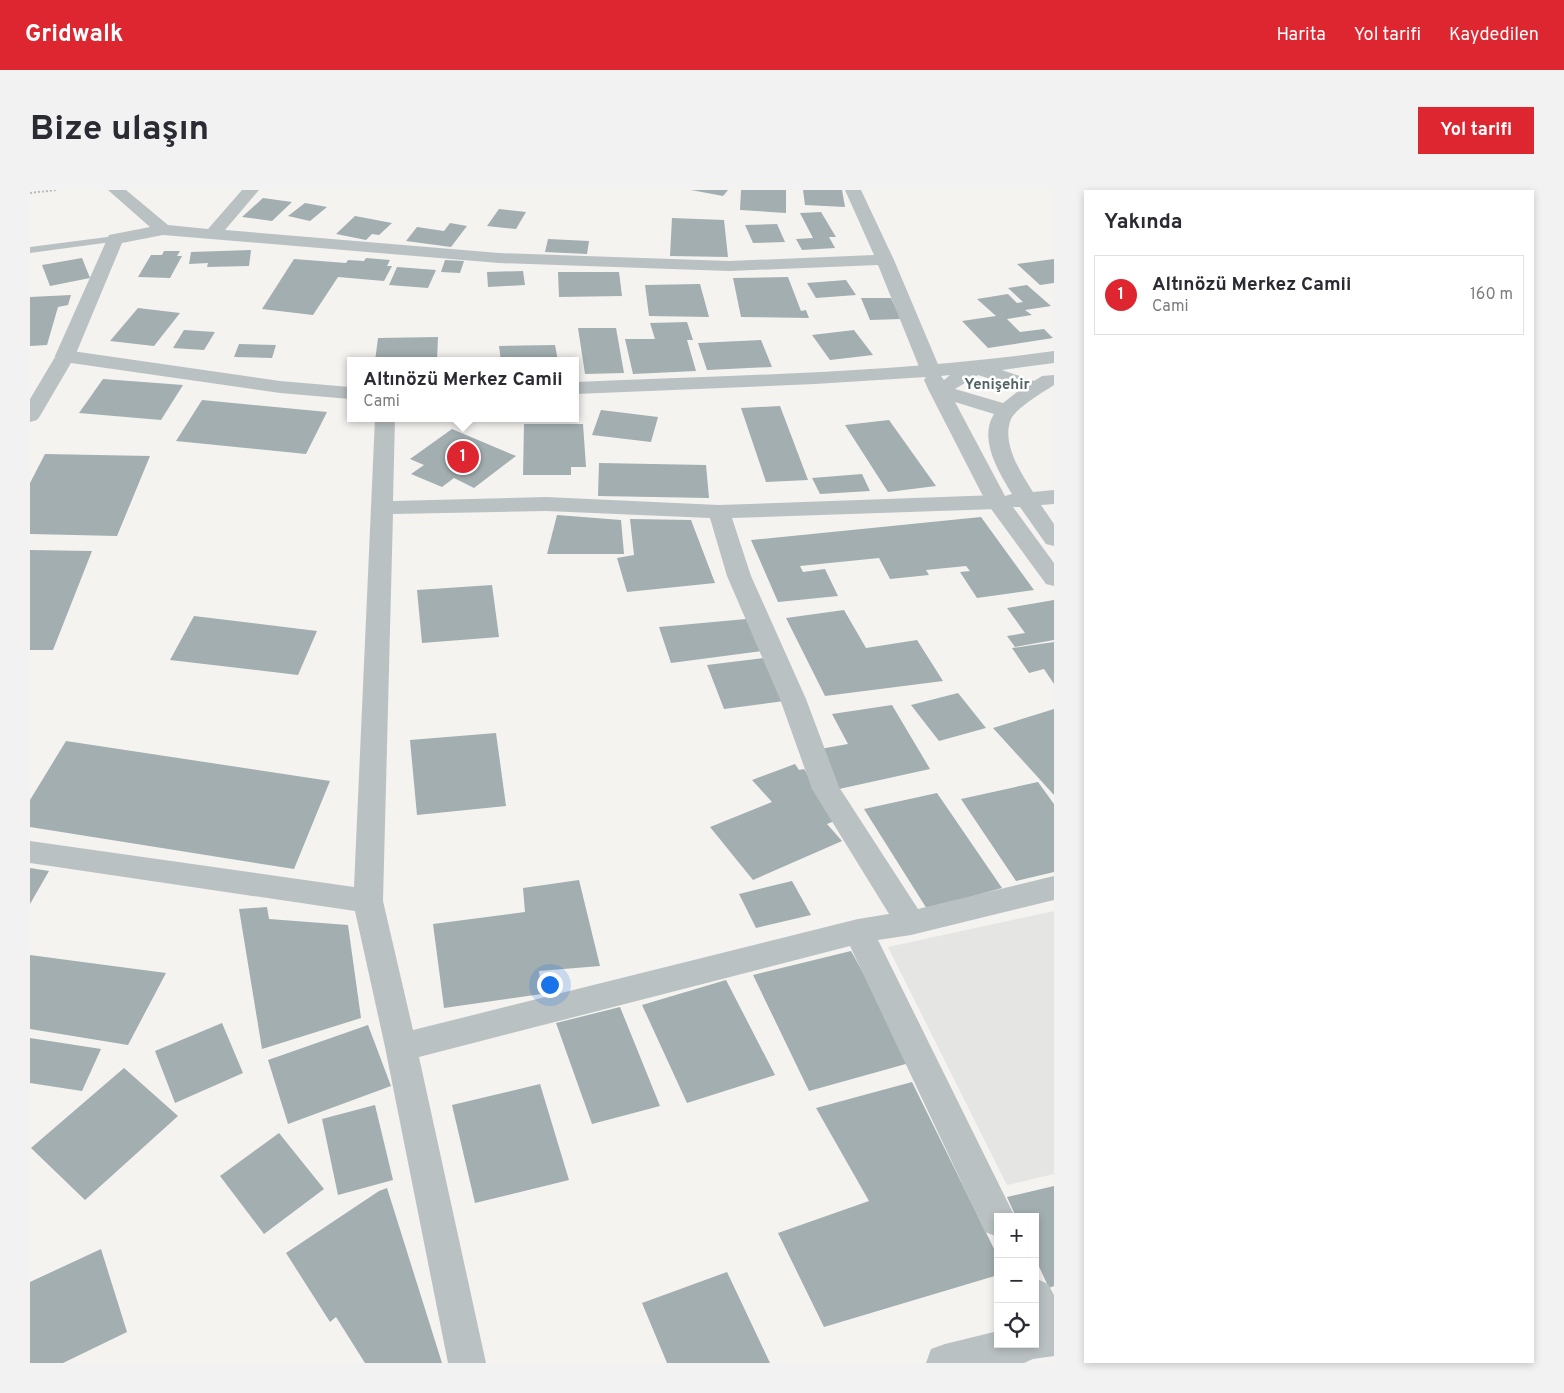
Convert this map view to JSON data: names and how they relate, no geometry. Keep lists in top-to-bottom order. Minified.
{"districts":["Yenişehir"],"page":{"header":"Gridwalk","nav":["Harita","Yol tarifi","Kaydedilen"],"buttons":"Yol tarifi","title":"Bize ulaşın","heading":"Yakında","list":[{"mark":"1","name":"Altınözü Merkez Camii","note":"Cami","value":"160 m"}],"popup":["Altınözü Merkez Camii","Cami"],"pins":"1","map_buttons":["+","−"]}}
